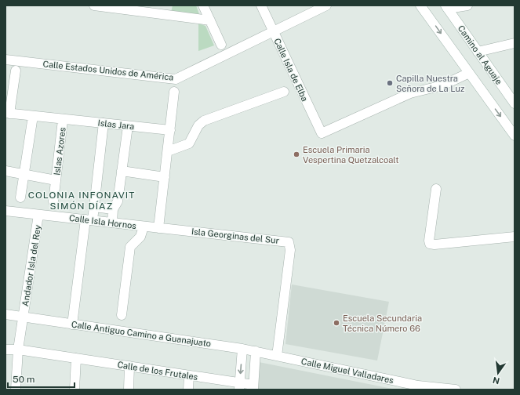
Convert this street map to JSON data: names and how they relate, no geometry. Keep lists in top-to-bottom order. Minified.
{"streets":{"street":["Camino al Aguaje","Calle Isla de Elba","Calle Estados Unidos de América","Islas Jara","Islas Azores","Calle Isla Hornos","Isla Georginas del Sur","Andador Isla del Rey","Calle Antiguo Camino a Guanajuato","Calle de los Frutales","Calle Miguel Valladares"]},"crossings":[["Calle Isla de Elba","Calle Estados Unidos de América"],["Islas Jara","Islas Azores"],["Calle Isla Hornos","Isla Georginas del Sur"],["Calle Isla Hornos","Andador Isla del Rey"],["Isla Georginas del Sur","Calle Antiguo Camino a Guanajuato"],["Isla Georginas del Sur","Calle Miguel Valladares"],["Andador Isla del Rey","Calle Antiguo Camino a Guanajuato"],["Andador Isla del Rey","Calle de los Frutales"],["Calle Antiguo Camino a Guanajuato","Calle Miguel Valladares"]],"districts":["COLONIA INFONAVIT SIMÓN DÍAZ"],"places":["Capilla Nuestra Señora de La Luz","Escuela Primaria Vespertina Quetzalcoalt","Escuela Secundaria Técnica Número 66"],"scale_bar":"50 m","north":"bottom"}
